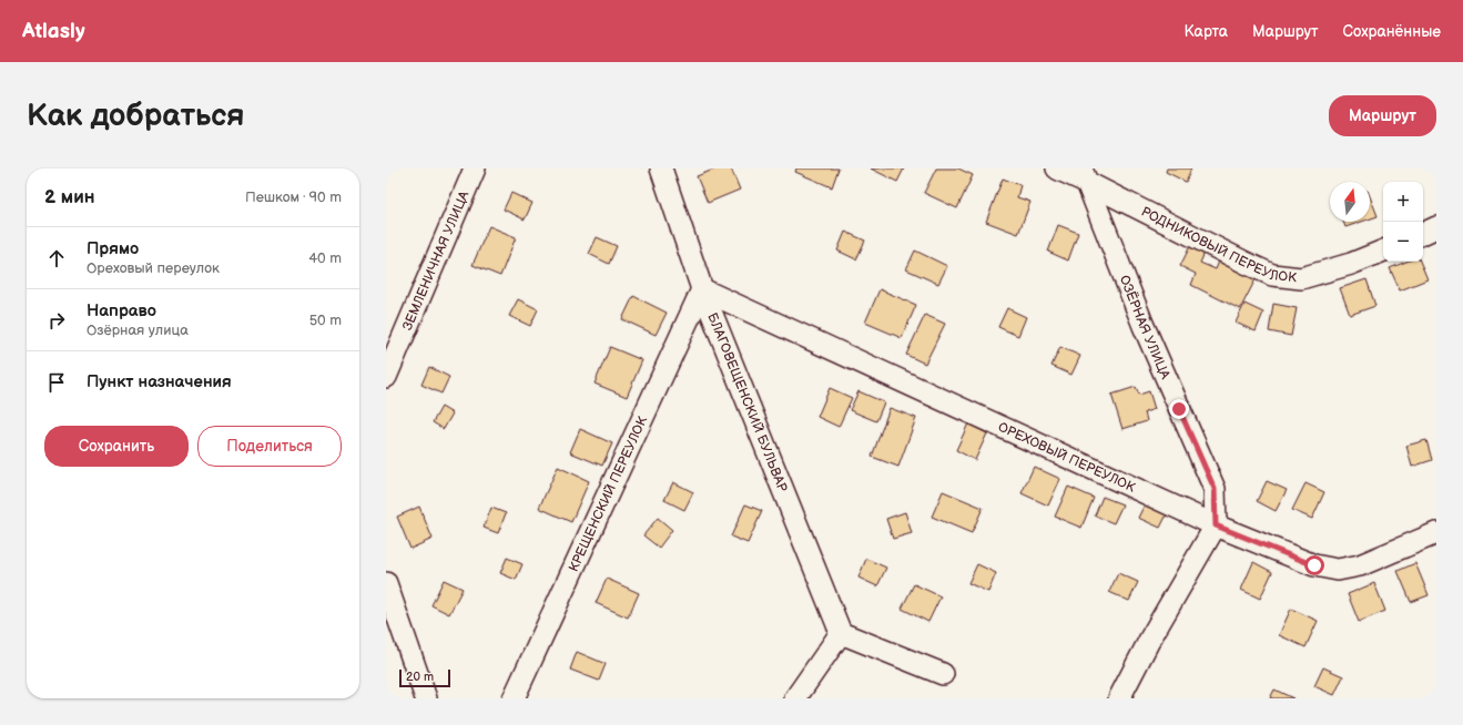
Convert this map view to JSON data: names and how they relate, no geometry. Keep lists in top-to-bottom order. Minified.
{"streets":{"street":["РОДНИКОВЫЙ ПЕРЕУЛОК","ЗЕМЛЕНИЧНАЯ УЛИЦА","ОЗЁРНАЯ УЛИЦА","БЛАГОВЕЩЕНСКИЙ БУЛЬВАР","ОРЕХОВЫЙ ПЕРЕУЛОК","КРЕЩЕНСКИЙ ПЕРЕУЛОК"]},"crossings":[["РОДНИКОВЫЙ ПЕРЕУЛОК","ОЗЁРНАЯ УЛИЦА"],["ОЗЁРНАЯ УЛИЦА","ОРЕХОВЫЙ ПЕРЕУЛОК"],["БЛАГОВЕЩЕНСКИЙ БУЛЬВАР","ОРЕХОВЫЙ ПЕРЕУЛОК"],["БЛАГОВЕЩЕНСКИЙ БУЛЬВАР","КРЕЩЕНСКИЙ ПЕРЕУЛОК"],["ОРЕХОВЫЙ ПЕРЕУЛОК","КРЕЩЕНСКИЙ ПЕРЕУЛОК"]],"scale_bar":"20 m","north":"top","page":{"header":"Atlasly","nav":["Карта","Маршрут","Сохранённые"],"buttons":["Маршрут",["Сохранить","Поделиться"]],"title":"Как добраться","heading":["2 мин","Пешком · 90 m"],"map_buttons":["+","−"],"list":[["Прямо","Ореховый переулок","40 m"],["Направо","Озёрная улица","50 m"],"Пункт назначения"],"scale":"20 m"}}
